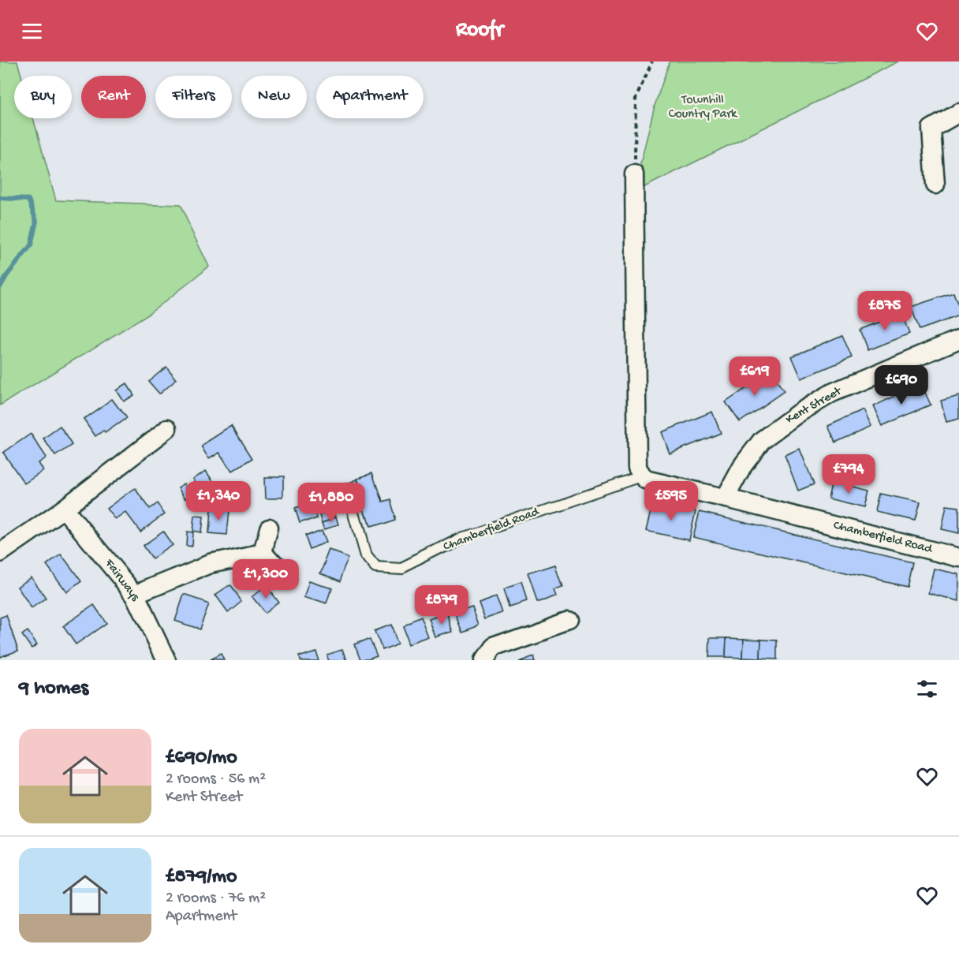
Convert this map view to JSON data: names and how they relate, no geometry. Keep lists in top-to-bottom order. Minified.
{"streets":{"street":["Kent Street","Chamberfield Road","Fairways"]},"crossings":[["Kent Street","Chamberfield Road"]],"parks":["Townhill Country Park"],"page":{"header":"Roofr","chip":["Buy","Rent","Filters","New","Apartment"],"price":["£875","£619","£690","£794","£1,340","£595","£1,880","£1,300","£879"],"heading":"9 homes","list":[{"name":"£690/mo","note":"2 rooms · 56 m² · Kent Street"},{"name":"£879/mo","note":"2 rooms · 76 m² · Apartment"}]}}
